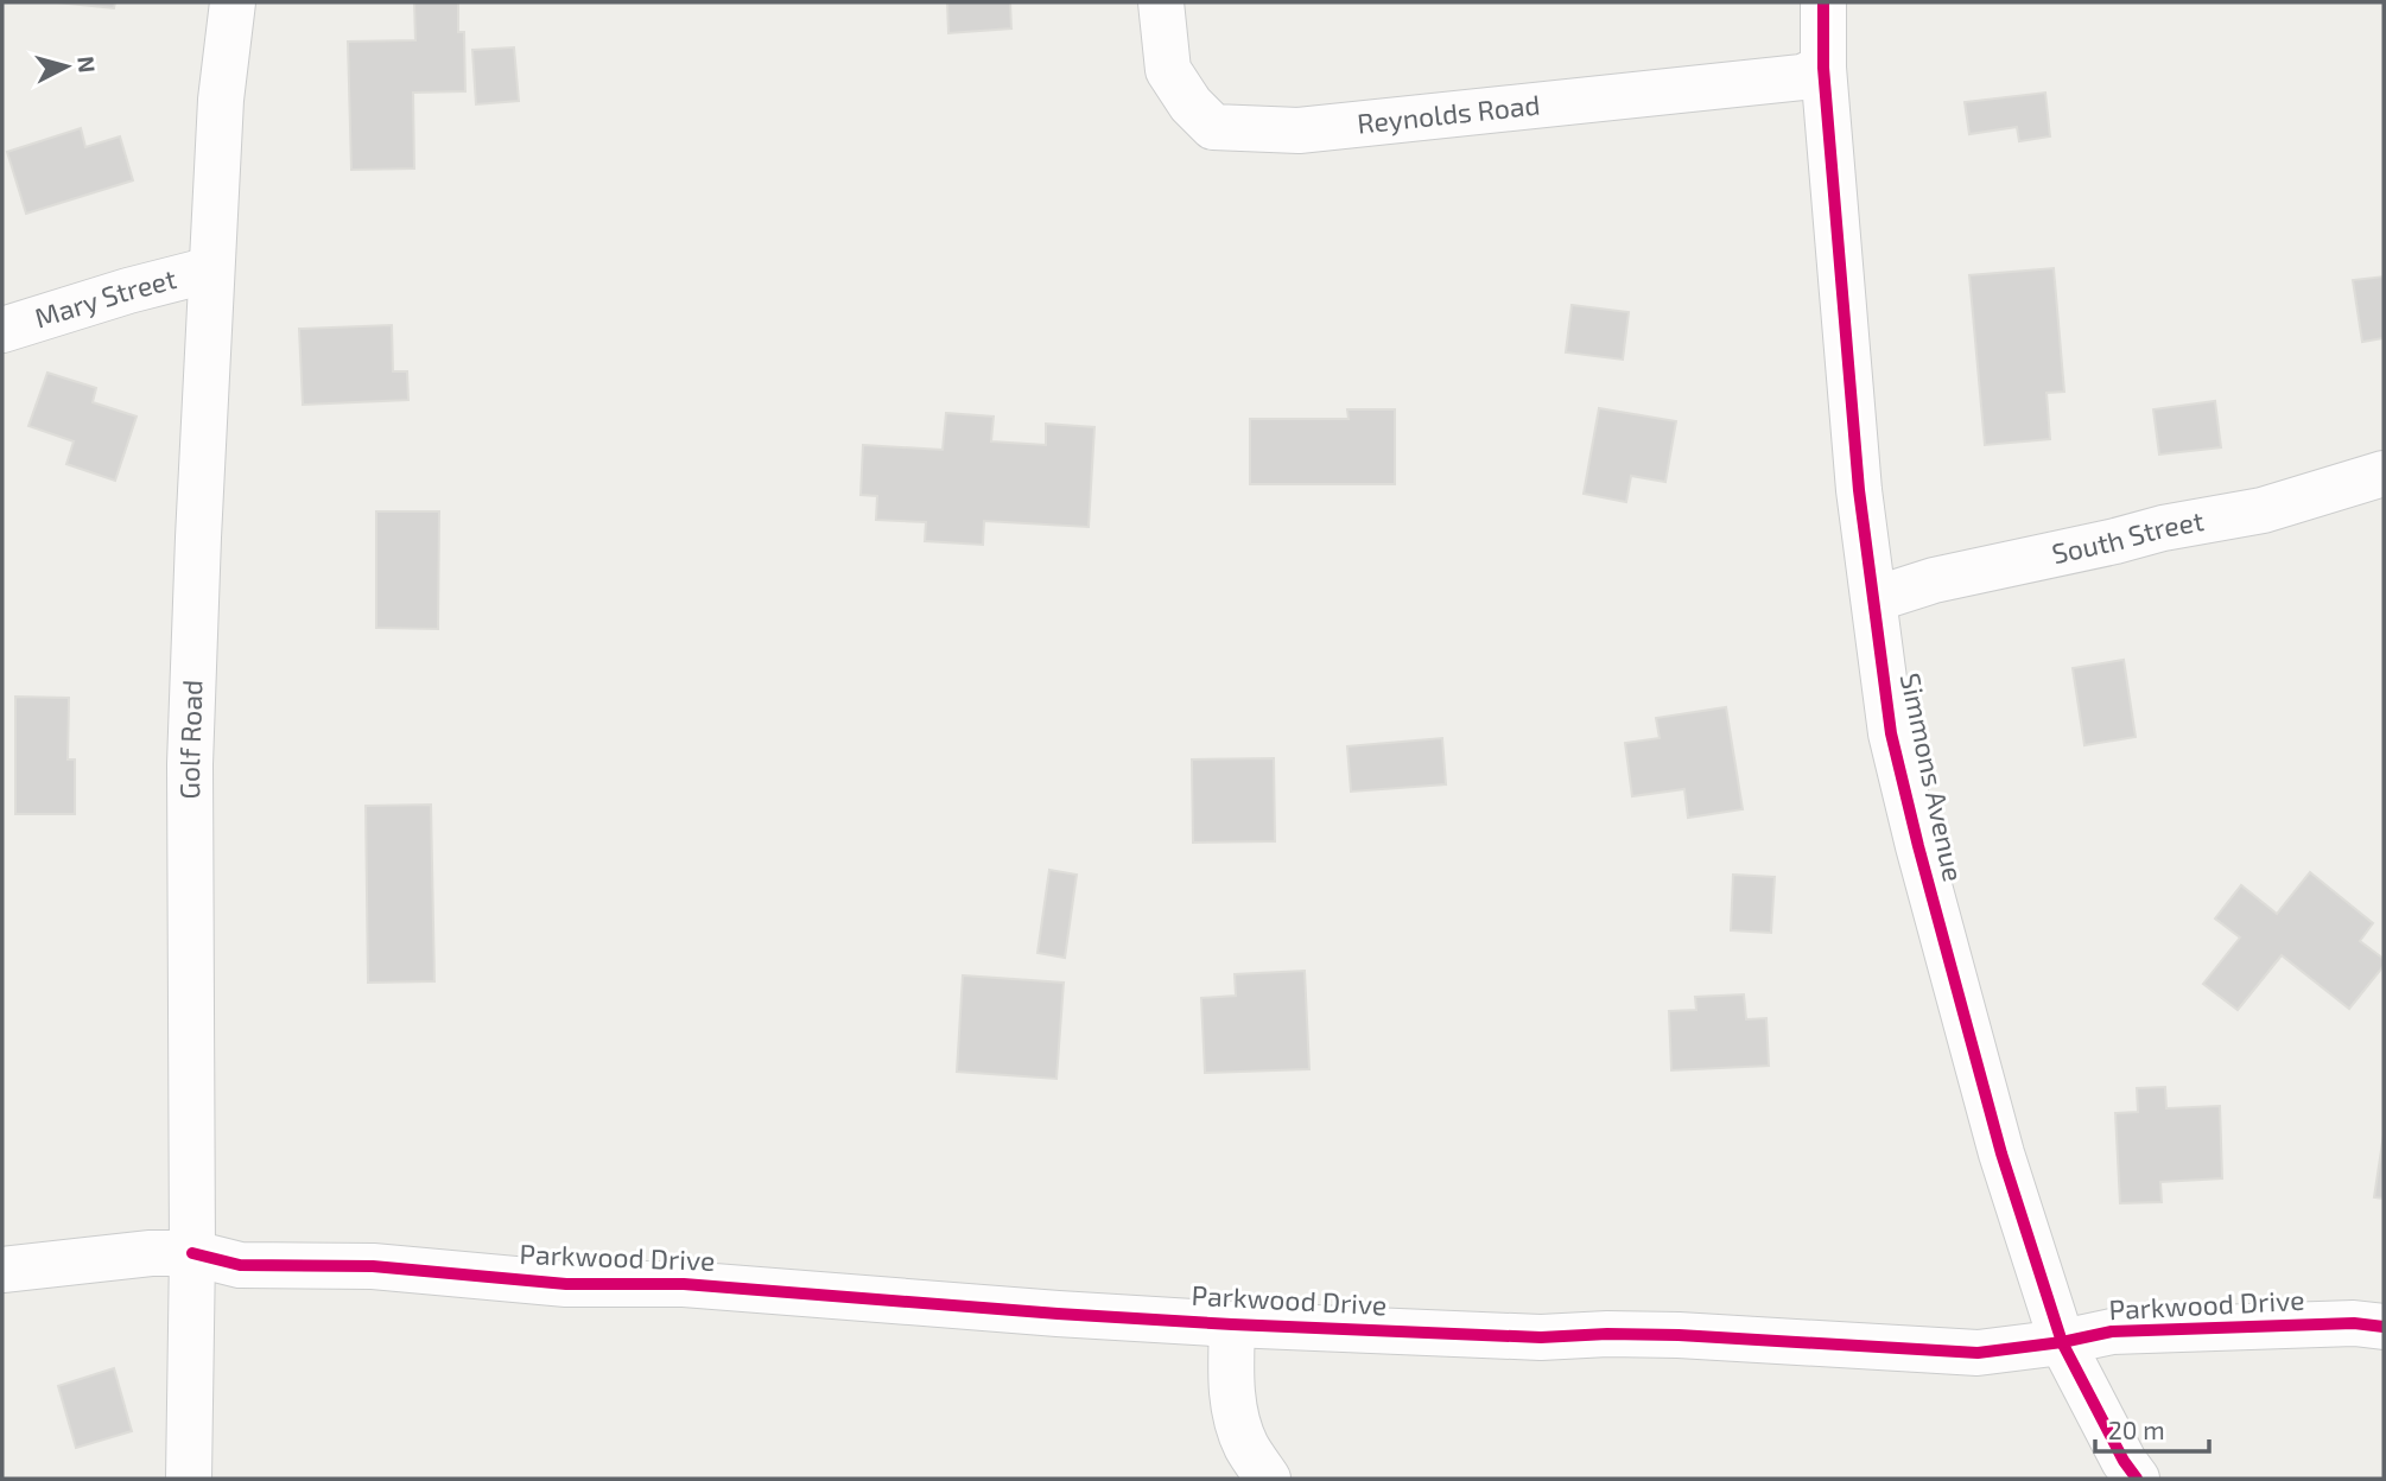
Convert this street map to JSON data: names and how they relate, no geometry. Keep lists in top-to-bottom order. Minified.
{"streets":{"street":["Reynolds Road","Mary Street","South Street","Golf Road","Simmons Avenue","Parkwood Drive"]},"crossings":[["Reynolds Road","Simmons Avenue"],["Mary Street","Golf Road"],["South Street","Simmons Avenue"],["Golf Road","Parkwood Drive"],["Simmons Avenue","Parkwood Drive"]],"scale_bar":"20 m","north":"right"}
